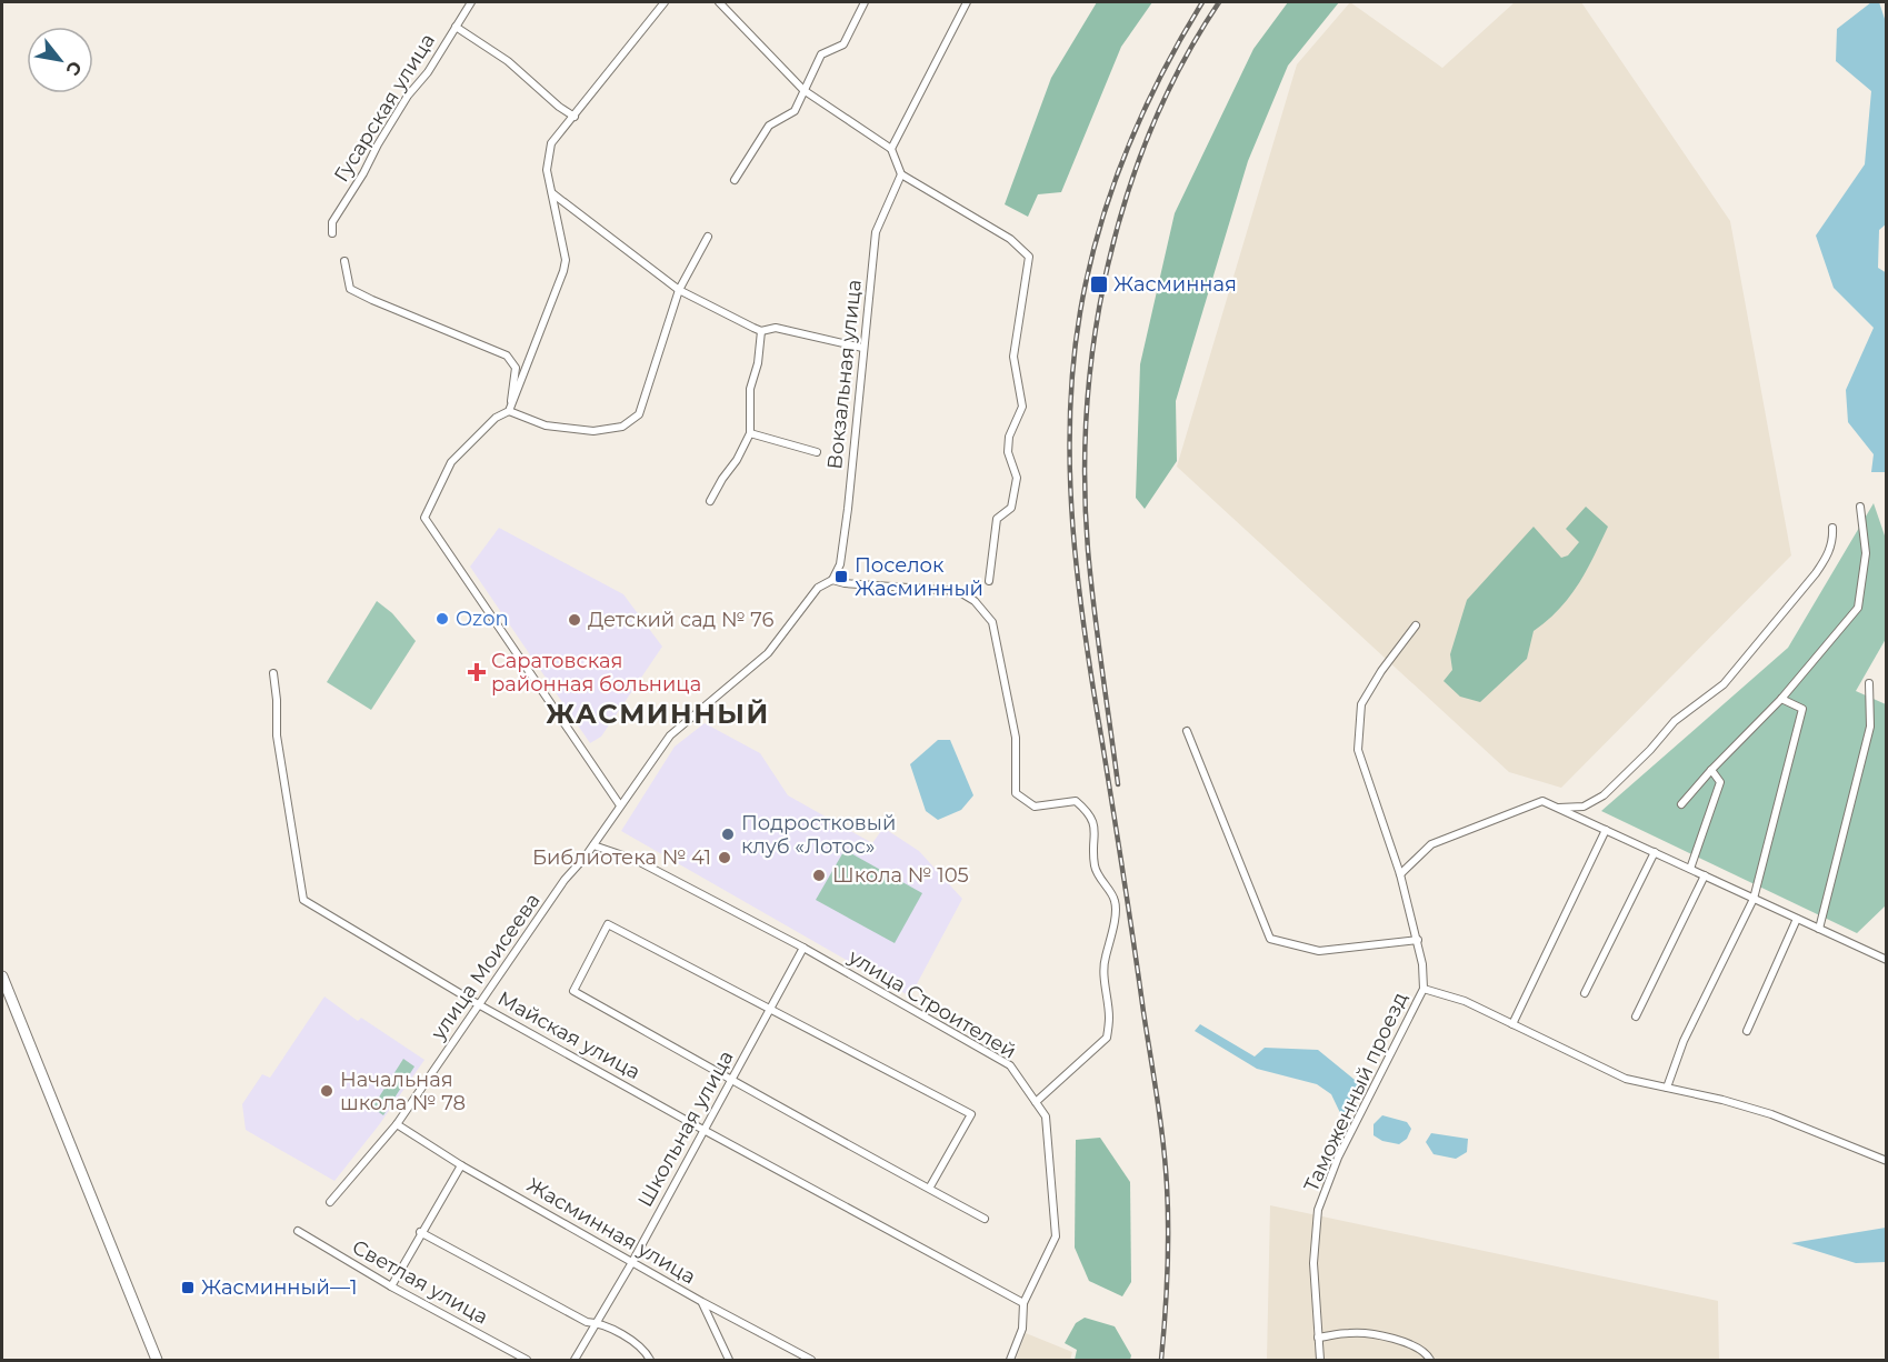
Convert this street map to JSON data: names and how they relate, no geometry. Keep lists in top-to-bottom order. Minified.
{"streets":{"street":["Гусарская улица","Вокзальная улица","улица Моисеева","улица Строителей","Майская улица","Таможенный проезд","Школьная улица","Жасминная улица","Светлая улица"]},"crossings":[["Вокзальная улица","улица Моисеева"],["улица Моисеева","улица Строителей"],["улица Моисеева","Майская улица"],["улица Моисеева","Жасминная улица"],["улица Строителей","Майская улица"],["улица Строителей","Школьная улица"],["Майская улица","Школьная улица"],["Школьная улица","Жасминная улица"]],"districts":["ЖАСМИННЫЙ"],"places":{"transit":["Жасминная","Поселок Жасминный","Жасминный—1"],"other":["Ozon","Детский сад № 76","Подростковый клуб «Лотос»","Библиотека № 41","Школа № 105","Начальная школа № 78"],"health":["Саратовская районная больница"]},"north":"bottom right"}
